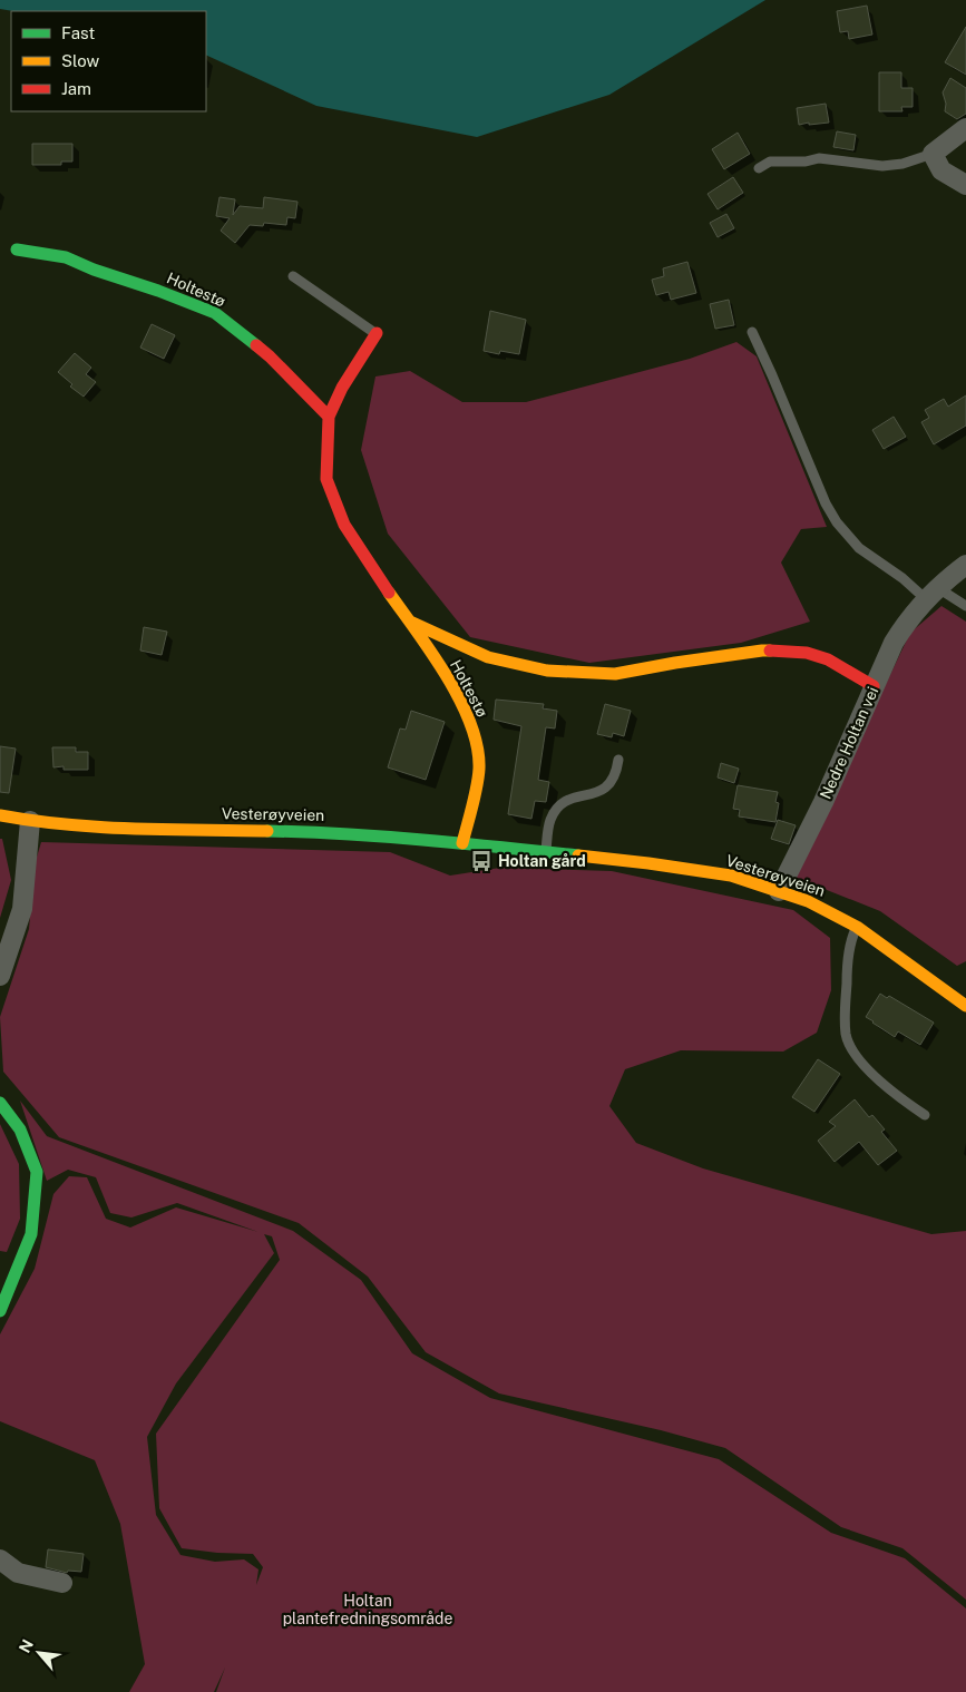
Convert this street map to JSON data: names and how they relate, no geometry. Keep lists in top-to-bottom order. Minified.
{"streets":{"street":["Holtestø","Nedre Holtan vei","Vesterøyveien"]},"crossings":[["Holtestø","Nedre Holtan vei"],["Holtestø","Vesterøyveien"],["Nedre Holtan vei","Vesterøyveien"]],"parks":["Holtan plantefredningsområde"],"places":{"bus stop":["Holtan gård"]},"legend":["Fast","Slow","Jam"],"north":"top left"}
